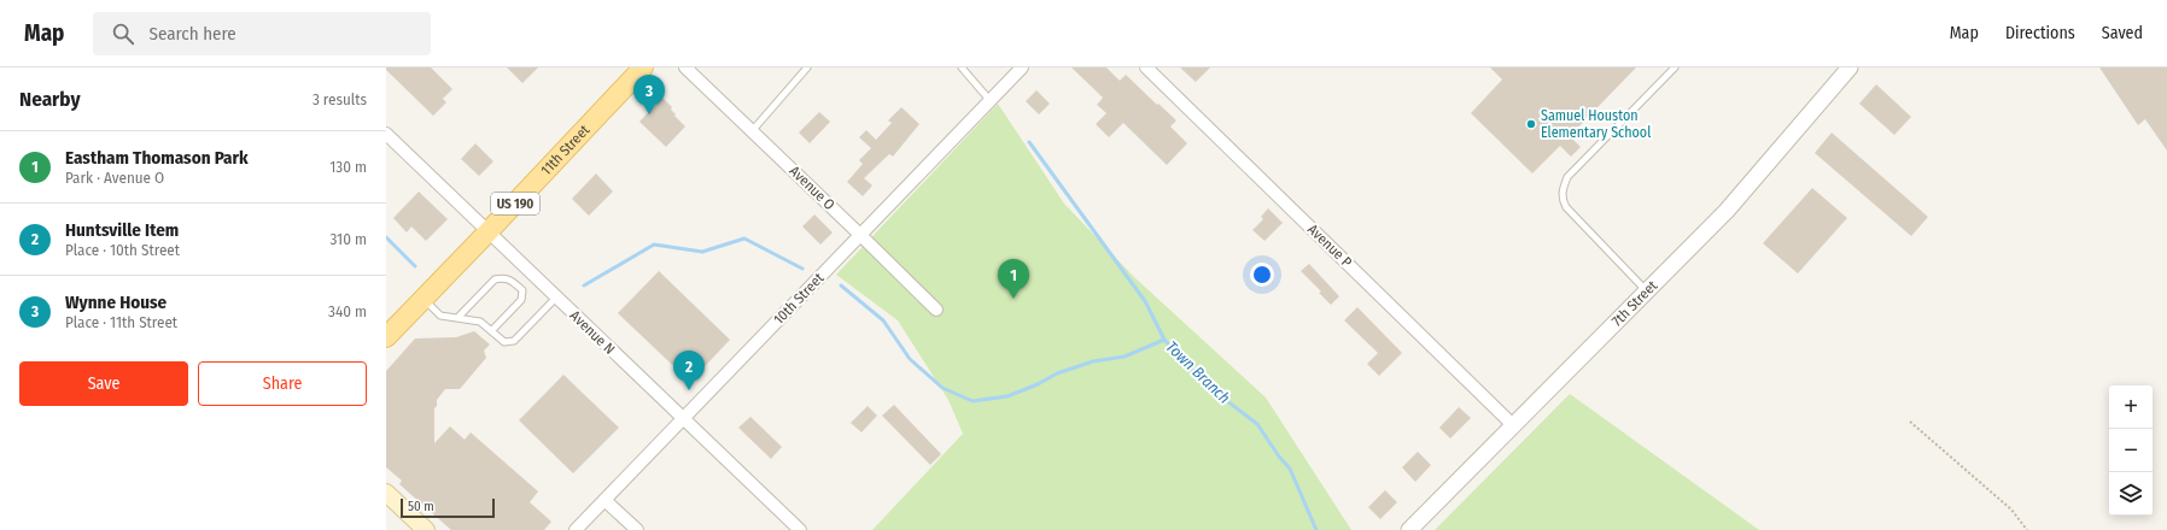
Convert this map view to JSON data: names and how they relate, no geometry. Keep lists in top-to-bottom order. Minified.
{"streets":{"main road":["11th Street","US 190"],"street":["Avenue O","Avenue P","10th Street","7th Street","Avenue N"]},"crossings":[["11th Street","Avenue N"],["Avenue O","10th Street"],["Avenue P","7th Street"],["10th Street","Avenue N"]],"water":["Town Branch"],"places":["Samuel Houston Elementary School"],"scale_bar":"50 m","page":{"header":"Map","search":"Search here","nav":["Map","Directions","Saved"],"heading":["Nearby","3 results"],"pins":["3","1","2"],"list":[{"mark":"1","name":"Eastham Thomason Park","note":"Park · Avenue O","value":"130 m"},{"mark":"2","name":"Huntsville Item","note":"Place · 10th Street","value":"310 m"},{"mark":"3","name":"Wynne House","note":"Place · 11th Street","value":"340 m"}],"buttons":["Save","Share"],"map_buttons":["+","−"],"scale":"50 m"}}
